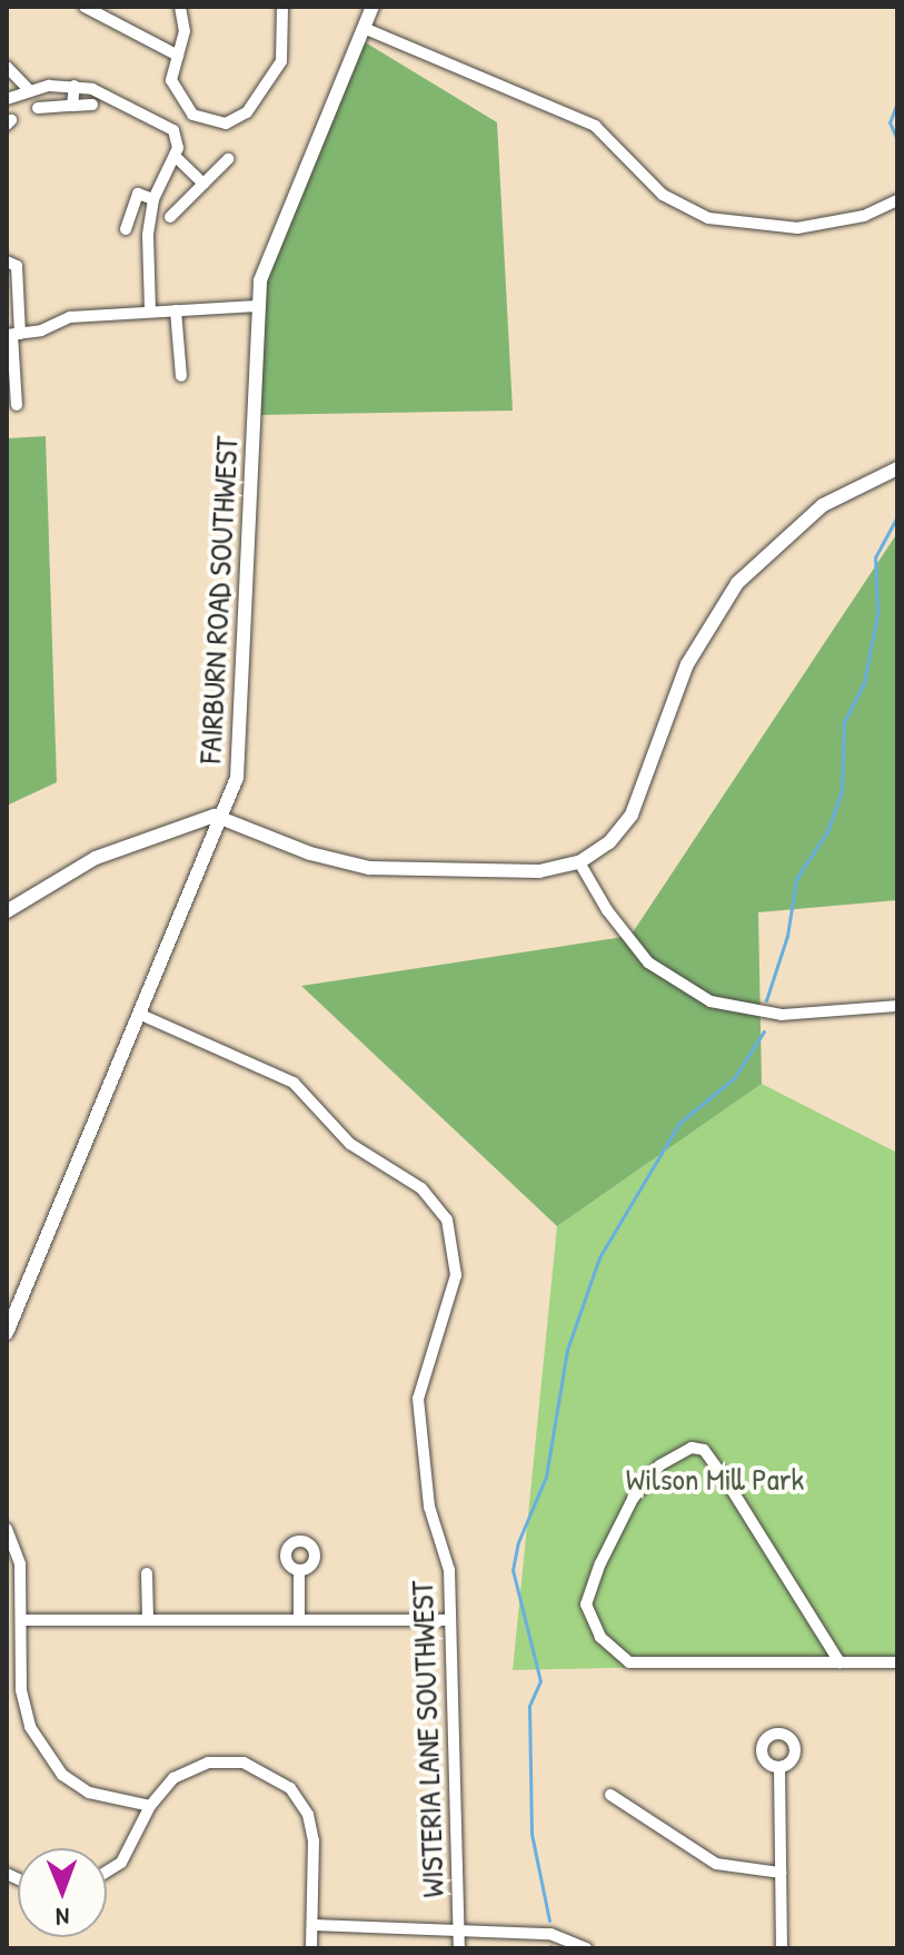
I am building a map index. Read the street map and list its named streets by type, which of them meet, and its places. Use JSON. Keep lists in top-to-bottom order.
{
  "streets": {
    "street": ["FAIRBURN ROAD SOUTHWEST", "WISTERIA LANE SOUTHWEST"]
  },
  "crossings": [
    ["FAIRBURN ROAD SOUTHWEST", "WISTERIA LANE SOUTHWEST"]
  ],
  "parks": ["Wilson Mill Park"],
  "north": "bottom"
}
